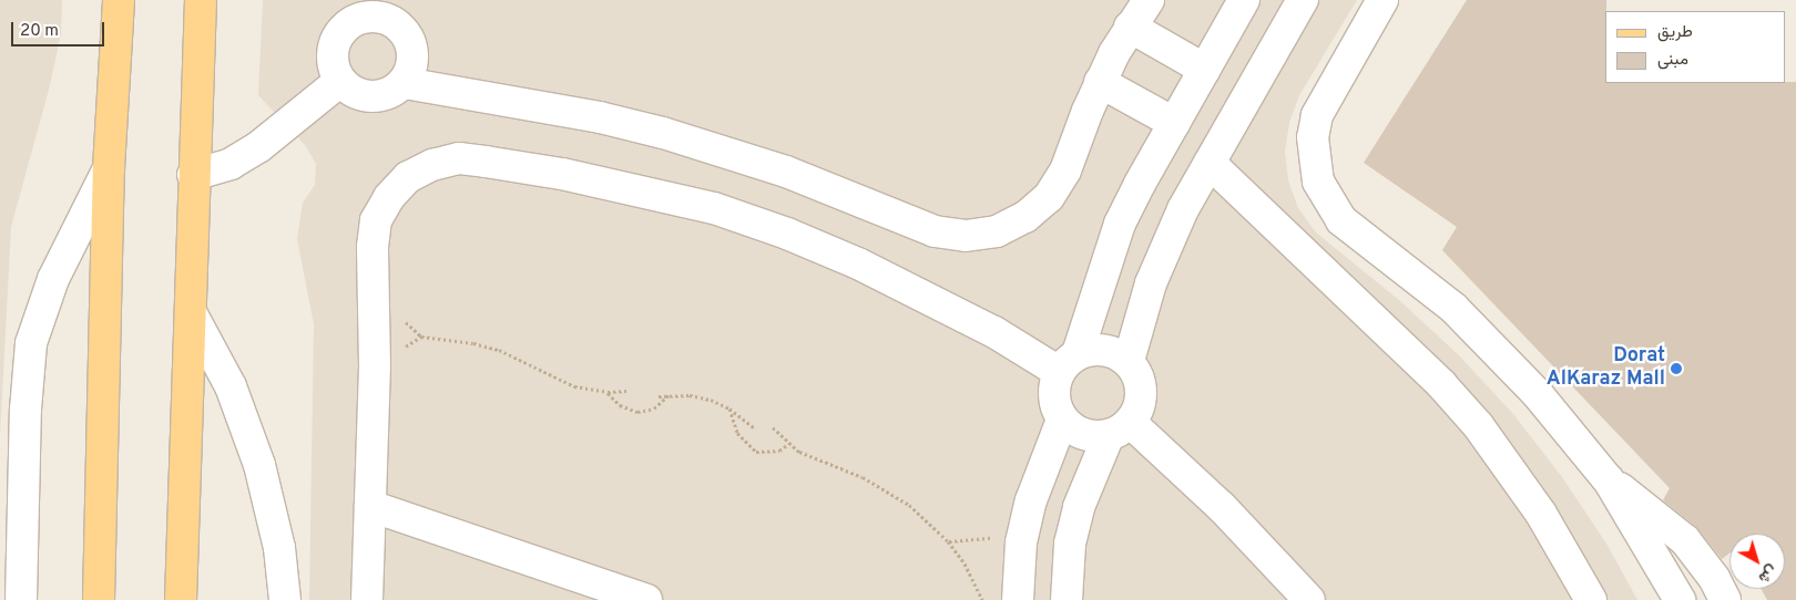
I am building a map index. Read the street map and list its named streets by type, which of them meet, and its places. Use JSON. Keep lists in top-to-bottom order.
{
  "places": ["Dorat AlKaraz Mall"],
  "legend": ["طريق", "مبنى"],
  "scale_bar": "20 m",
  "north": "bottom right"
}
